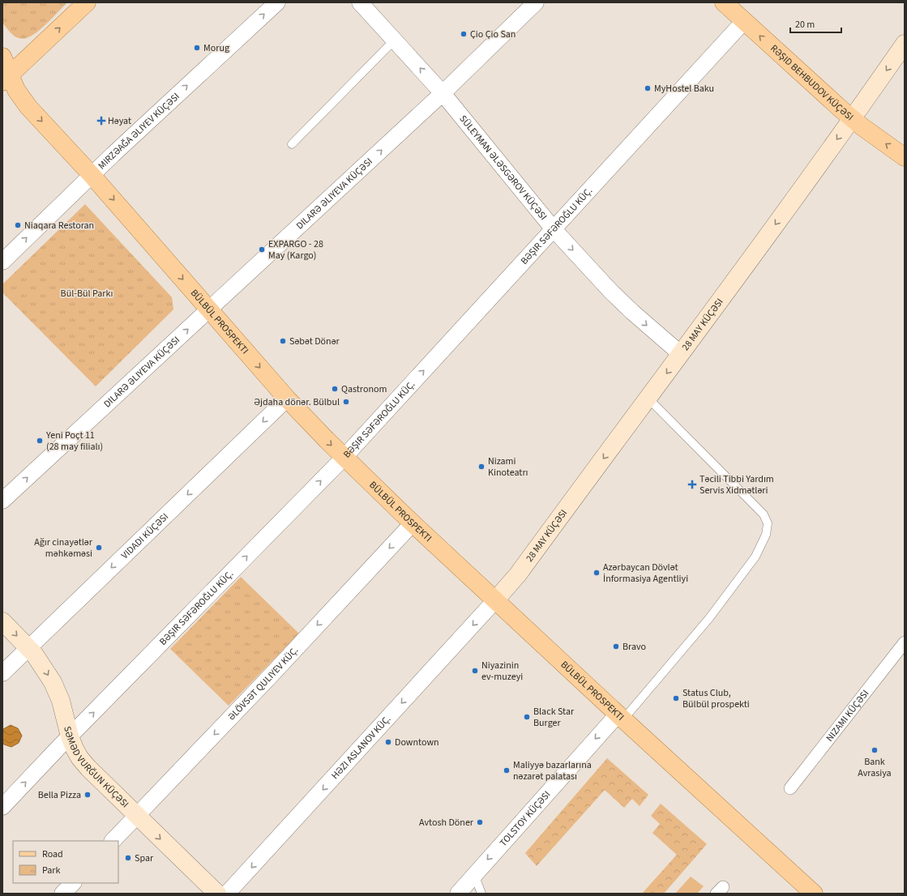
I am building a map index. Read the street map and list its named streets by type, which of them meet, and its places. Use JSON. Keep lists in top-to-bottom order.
{
  "streets": {
    "main road": [
      "RƏŞID BEHBUDOV KÜÇƏSI",
      "BÜLBÜL PROSPEKTI",
      "28 MAY KÜÇƏSI",
      "SƏMƏD VURĞUN KÜÇƏSI"
    ],
    "street": [
      "MIRZƏAĞA ƏLIYEV KÜÇƏSI",
      "SÜLEYMAN ƏLƏSGƏROV KÜÇƏSI",
      "DILARƏ ƏLIYEVA KÜÇƏSI",
      "BƏŞIR SƏFƏROĞLU KÜÇ.",
      "VIDADI KÜÇƏSI",
      "ƏLÖVSƏT QULIYEV KÜÇ.",
      "NIZAMI KÜÇƏSI",
      "HƏZI ASLANOV KÜÇ.",
      "TOLSTOY KÜÇƏSI"
    ]
  },
  "crossings": [
    ["RƏŞID BEHBUDOV KÜÇƏSI", "BƏŞIR SƏFƏROĞLU KÜÇ."],
    ["RƏŞID BEHBUDOV KÜÇƏSI", "28 MAY KÜÇƏSI"],
    ["MIRZƏAĞA ƏLIYEV KÜÇƏSI", "BÜLBÜL PROSPEKTI"],
    ["SÜLEYMAN ƏLƏSGƏROV KÜÇƏSI", "DILARƏ ƏLIYEVA KÜÇƏSI"],
    ["SÜLEYMAN ƏLƏSGƏROV KÜÇƏSI", "BƏŞIR SƏFƏROĞLU KÜÇ."],
    ["SÜLEYMAN ƏLƏSGƏROV KÜÇƏSI", "28 MAY KÜÇƏSI"],
    ["DILARƏ ƏLIYEVA KÜÇƏSI", "BÜLBÜL PROSPEKTI"],
    ["BƏŞIR SƏFƏROĞLU KÜÇ.", "BÜLBÜL PROSPEKTI"],
    ["BƏŞIR SƏFƏROĞLU KÜÇ.", "SƏMƏD VURĞUN KÜÇƏSI"],
    ["BÜLBÜL PROSPEKTI", "28 MAY KÜÇƏSI"],
    ["BÜLBÜL PROSPEKTI", "VIDADI KÜÇƏSI"],
    ["BÜLBÜL PROSPEKTI", "ƏLÖVSƏT QULIYEV KÜÇ."],
    ["BÜLBÜL PROSPEKTI", "HƏZI ASLANOV KÜÇ."],
    ["BÜLBÜL PROSPEKTI", "TOLSTOY KÜÇƏSI"],
    ["28 MAY KÜÇƏSI", "HƏZI ASLANOV KÜÇ."],
    ["VIDADI KÜÇƏSI", "SƏMƏD VURĞUN KÜÇƏSI"],
    ["ƏLÖVSƏT QULIYEV KÜÇ.", "SƏMƏD VURĞUN KÜÇƏSI"]
  ],
  "one_way": [
    "RƏŞID BEHBUDOV KÜÇƏSI",
    "MIRZƏAĞA ƏLIYEV KÜÇƏSI",
    "DILARƏ ƏLIYEVA KÜÇƏSI",
    "BƏŞIR SƏFƏROĞLU KÜÇ.",
    "BÜLBÜL PROSPEKTI",
    "28 MAY KÜÇƏSI",
    "VIDADI KÜÇƏSI",
    "ƏLÖVSƏT QULIYEV KÜÇ.",
    "HƏZI ASLANOV KÜÇ.",
    "SƏMƏD VURĞUN KÜÇƏSI",
    "TOLSTOY KÜÇƏSI"
  ],
  "parks": ["Bül-Bül Parkı"],
  "places": {
    "other": [
      "Çio Çio San",
      "Morug",
      "MyHostel Baku",
      "Niaqara Restoran",
      "EXPARGO - 28 May (Kargo)",
      "Səbət Dönər",
      "Qastronom",
      "Əjdaha dönər. Bülbul",
      "Yeni Poçt 11 (28 may filialı)",
      "Nizami Kinoteatrı",
      "Ağır cinayətlər məhkəməsi",
      "Azərbaycan Dövlət İnformasiya Agentliyi",
      "Bravo",
      "Niyazinin ev-muzeyi",
      "Status Club, Bülbül prospekti",
      "Black Star Burger",
      "Downtown",
      "Bank Avrasiya",
      "Maliyyə bazarlarına nəzarət palatası",
      "Bella Pizza",
      "Avtosh Döner",
      "Spar"
    ],
    "health": ["Həyat", "Təcili Tibbi Yardım Servis Xidmətləri"]
  },
  "legend": ["Road", "Park"],
  "scale_bar": "20 m"
}
